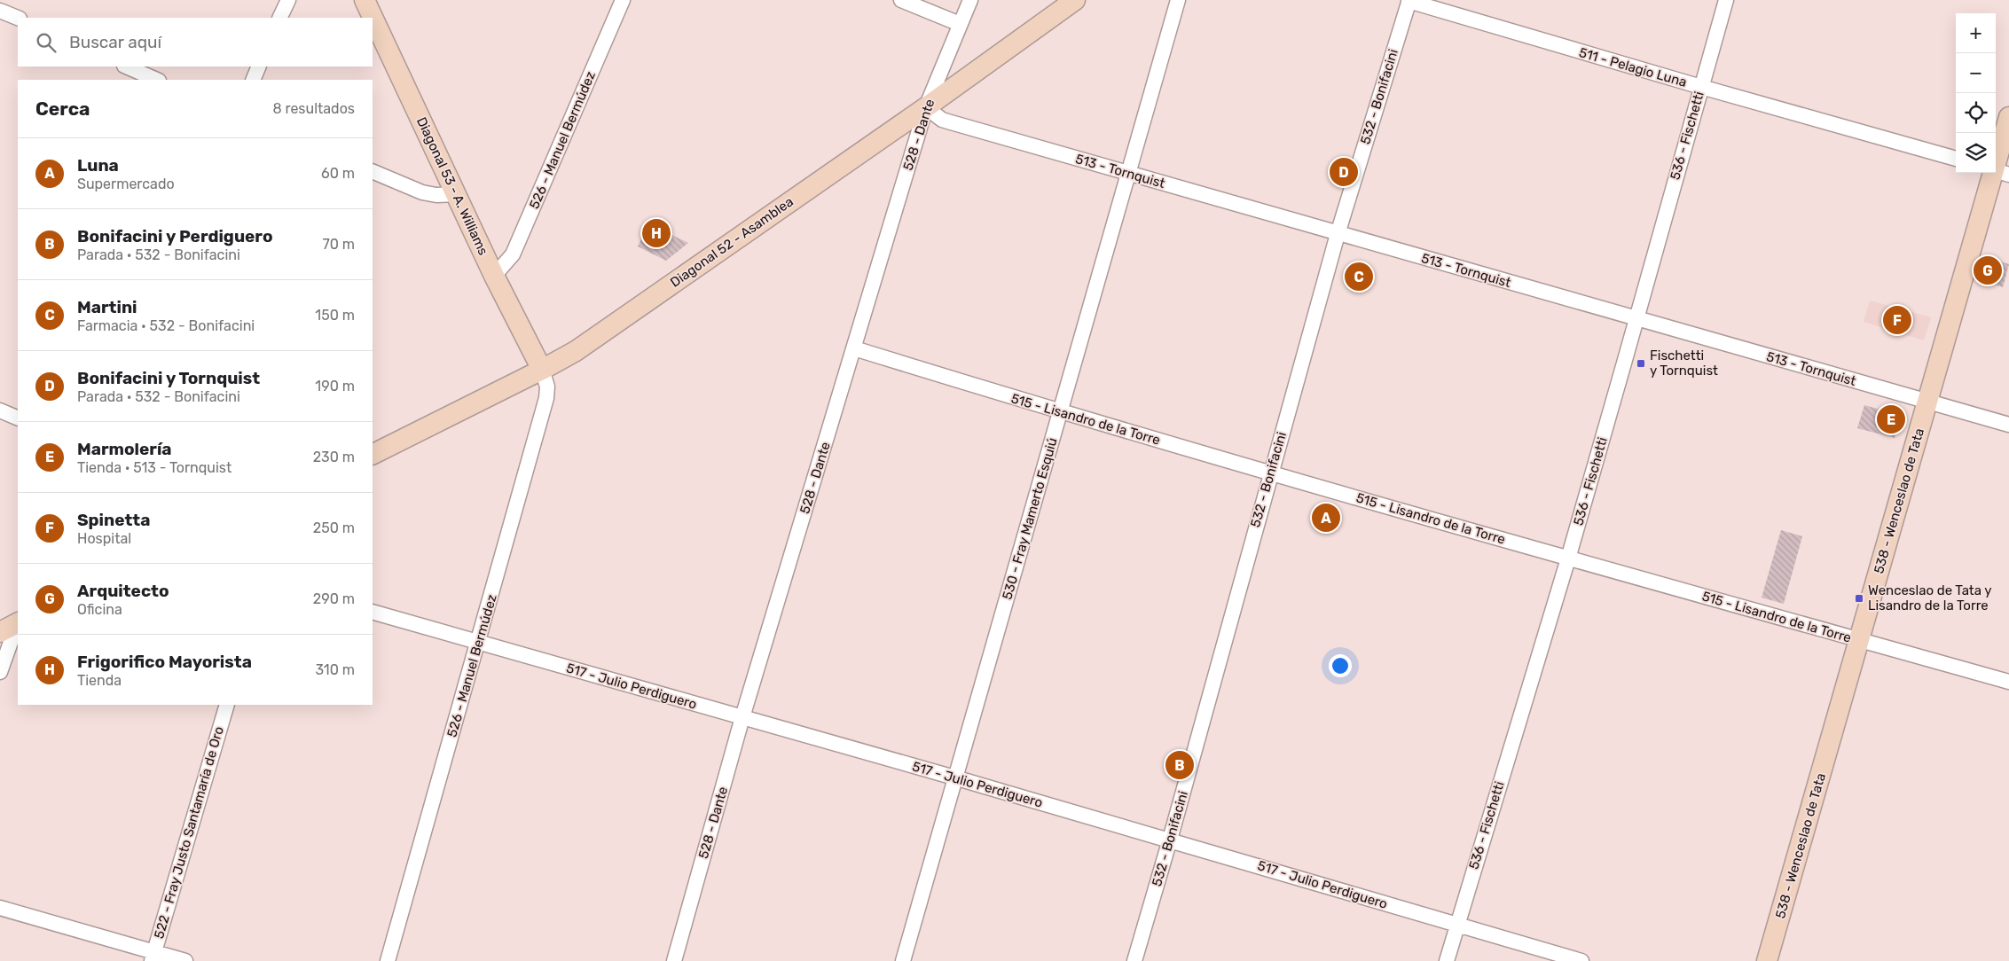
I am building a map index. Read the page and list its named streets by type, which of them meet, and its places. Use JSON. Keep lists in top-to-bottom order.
{
  "streets": {
    "street": [
      "511 - Pelagio Luna",
      "532 - Bonifacini",
      "528 - Dante",
      "536 - Fischetti",
      "526 - Manuel Bermúdez",
      "513 - Tornquist",
      "Diagonal 53 - A. Williams",
      "Diagonal 52 - Asamblea",
      "515 - Lisandro de la Torre",
      "538 - Wenceslao de Tata",
      "530 - Fray Mamerto Esquiú",
      "517 - Julio Perdiguero",
      "522 - Fray Justo Santamaría de Oro"
    ]
  },
  "crossings": [
    ["511 - Pelagio Luna", "532 - Bonifacini"],
    ["511 - Pelagio Luna", "536 - Fischetti"],
    ["532 - Bonifacini", "513 - Tornquist"],
    ["532 - Bonifacini", "515 - Lisandro de la Torre"],
    ["532 - Bonifacini", "517 - Julio Perdiguero"],
    ["528 - Dante", "513 - Tornquist"],
    ["528 - Dante", "Diagonal 52 - Asamblea"],
    ["528 - Dante", "515 - Lisandro de la Torre"],
    ["528 - Dante", "517 - Julio Perdiguero"],
    ["536 - Fischetti", "513 - Tornquist"],
    ["536 - Fischetti", "515 - Lisandro de la Torre"],
    ["536 - Fischetti", "517 - Julio Perdiguero"],
    ["526 - Manuel Bermúdez", "Diagonal 53 - A. Williams"],
    ["526 - Manuel Bermúdez", "Diagonal 52 - Asamblea"],
    ["526 - Manuel Bermúdez", "517 - Julio Perdiguero"],
    ["513 - Tornquist", "Diagonal 52 - Asamblea"],
    ["513 - Tornquist", "538 - Wenceslao de Tata"],
    ["513 - Tornquist", "530 - Fray Mamerto Esquiú"],
    ["Diagonal 53 - A. Williams", "Diagonal 52 - Asamblea"],
    ["515 - Lisandro de la Torre", "538 - Wenceslao de Tata"],
    ["515 - Lisandro de la Torre", "530 - Fray Mamerto Esquiú"],
    ["530 - Fray Mamerto Esquiú", "517 - Julio Perdiguero"]
  ],
  "places": {
    "transit": ["Fischetti y Tornquist", "Wenceslao de Tata y Lisandro de la Torre"]
  },
  "page": {
    "map_buttons": ["+", "−"],
    "search": "Buscar aquí",
    "heading": ["Cerca", "8 resultados"],
    "list": [
      {
        "mark": "A",
        "name": "Luna",
        "note": "Supermercado",
        "value": "60 m"
      },
      {
        "mark": "B",
        "name": "Bonifacini y Perdiguero",
        "note": "Parada · 532 - Bonifacini",
        "value": "70 m"
      },
      {
        "mark": "C",
        "name": "Martini",
        "note": "Farmacia · 532 - Bonifacini",
        "value": "150 m"
      },
      {
        "mark": "D",
        "name": "Bonifacini y Tornquist",
        "note": "Parada · 532 - Bonifacini",
        "value": "190 m"
      },
      {
        "mark": "E",
        "name": "Marmolería",
        "note": "Tienda · 513 - Tornquist",
        "value": "230 m"
      },
      {
        "mark": "F",
        "name": "Spinetta",
        "note": "Hospital",
        "value": "250 m"
      },
      {
        "mark": "G",
        "name": "Arquitecto",
        "note": "Oficina",
        "value": "290 m"
      },
      {
        "mark": "H",
        "name": "Frigorifico Mayorista",
        "note": "Tienda",
        "value": "310 m"
      }
    ],
    "pins": [
      "D",
      "H",
      "G",
      "C",
      "F",
      "E",
      "A",
      "B"
    ]
  }
}
